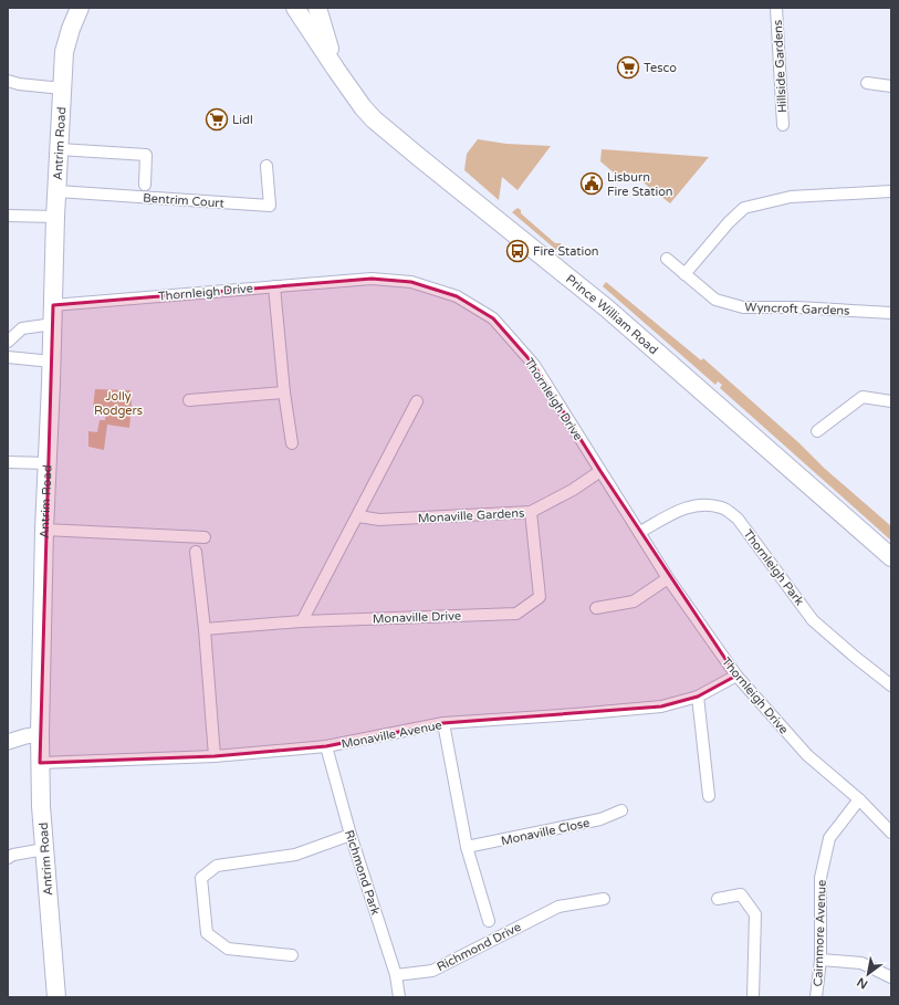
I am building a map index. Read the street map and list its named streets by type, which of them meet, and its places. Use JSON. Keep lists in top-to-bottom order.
{
  "streets": {
    "main road": ["Antrim Road", "Prince William Road"],
    "street": [
      "Hillside Gardens",
      "Bentrim Court",
      "Thornleigh Drive",
      "Wyncroft Gardens",
      "Monaville Gardens",
      "Thornleigh Park",
      "Monaville Drive",
      "Monaville Avenue",
      "Monaville Close",
      "Richmond Park",
      "Cairnmore Avenue",
      "Richmond Drive"
    ]
  },
  "crossings": [
    ["Antrim Road", "Bentrim Court"],
    ["Antrim Road", "Thornleigh Drive"],
    ["Antrim Road", "Monaville Avenue"],
    ["Thornleigh Drive", "Monaville Gardens"],
    ["Thornleigh Drive", "Thornleigh Park"],
    ["Thornleigh Drive", "Monaville Avenue"],
    ["Thornleigh Drive", "Cairnmore Avenue"],
    ["Monaville Gardens", "Monaville Drive"],
    ["Monaville Avenue", "Richmond Park"],
    ["Richmond Park", "Richmond Drive"]
  ],
  "parks": ["Jolly Rodgers"],
  "places": {
    "supermarket": ["Tesco", "Lidl"],
    "public building": ["Lisburn Fire Station"],
    "bus stop": ["Fire Station"]
  },
  "north": "bottom left"
}
